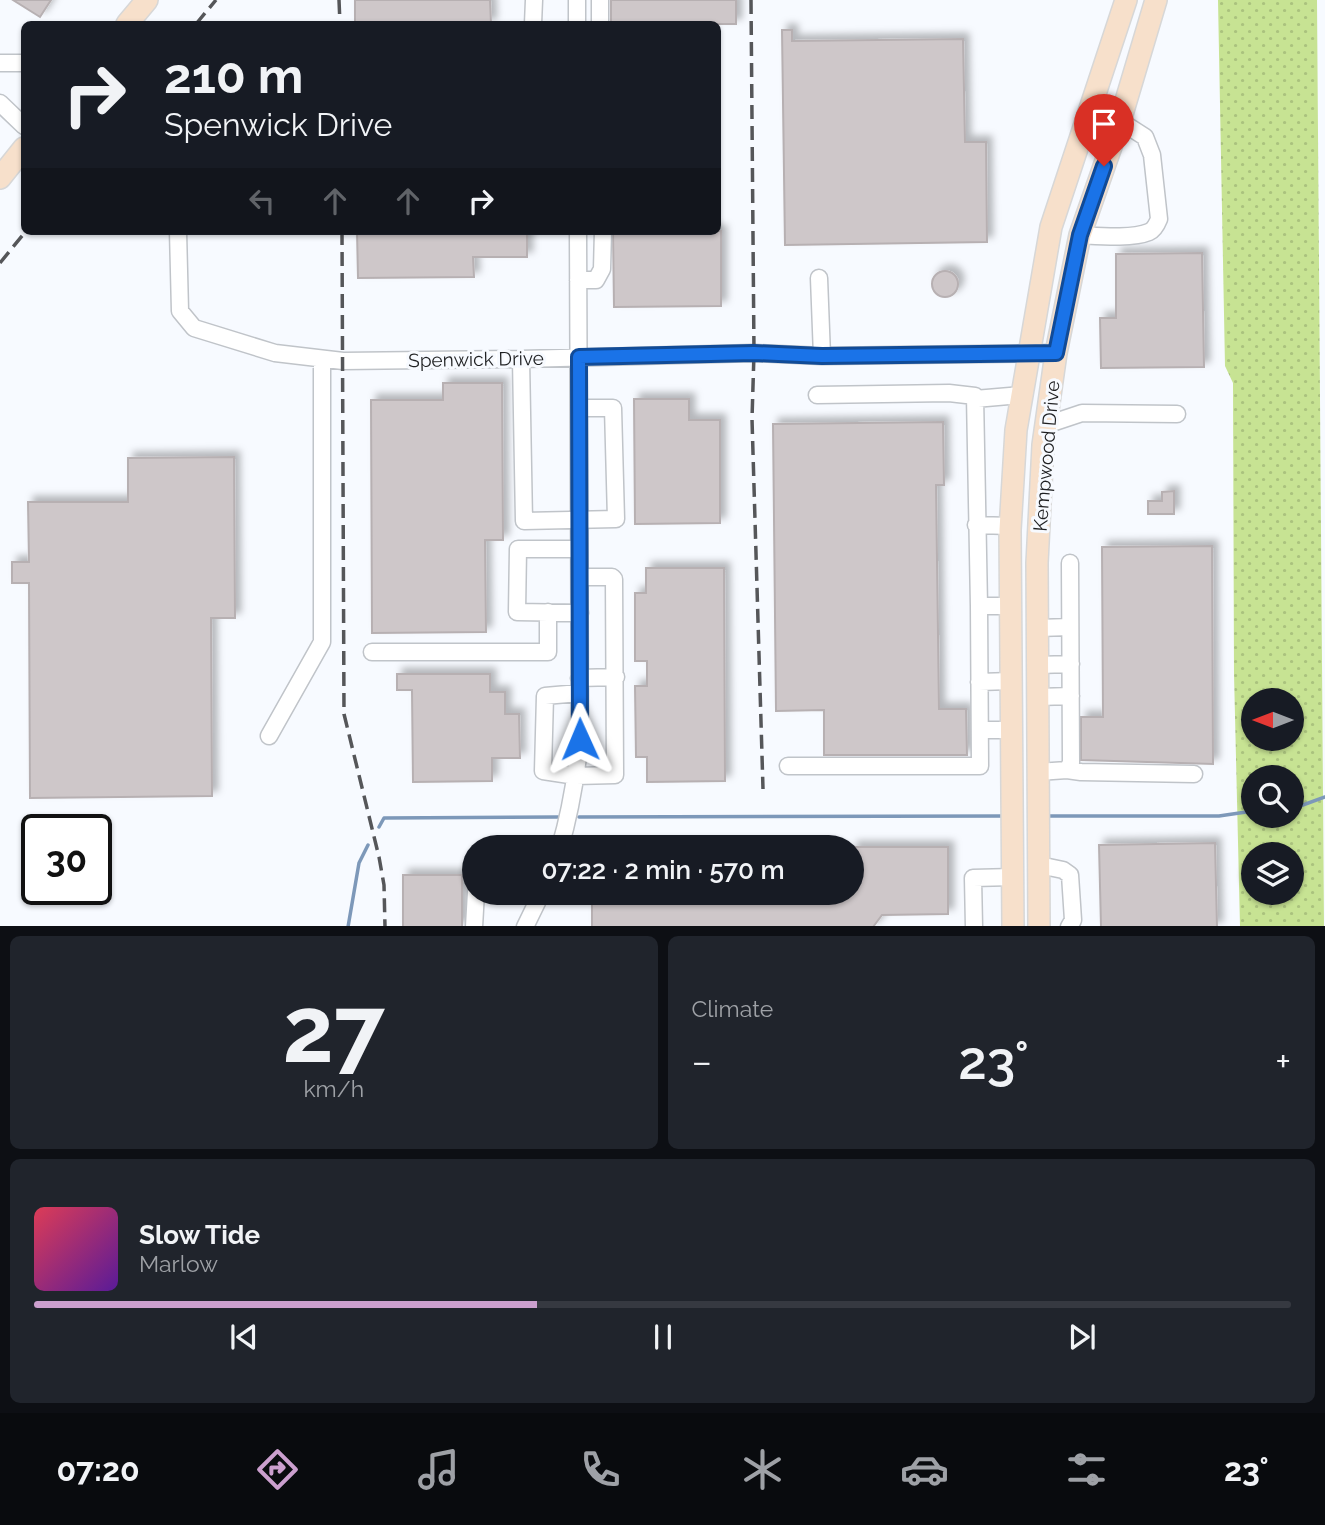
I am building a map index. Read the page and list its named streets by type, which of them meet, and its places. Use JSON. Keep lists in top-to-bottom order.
{
  "streets": {
    "main road": ["Kempwood Drive"],
    "street": ["Spenwick Drive"]
  },
  "crossings": [
    ["Spenwick Drive", "Kempwood Drive"]
  ],
  "north": "left",
  "page": {
    "turn": ["210 m", "Spenwick Drive"],
    "limit": "30",
    "trip": "07:22 · 2 min · 570 m",
    "tile": [
      ["27", "km/h"],
      "Climate"
    ],
    "heat": ["−", "23°", "+"],
    "song": ["Slow Tide", "Marlow"],
    "tabs": ["07:20", "23°"]
  }
}
